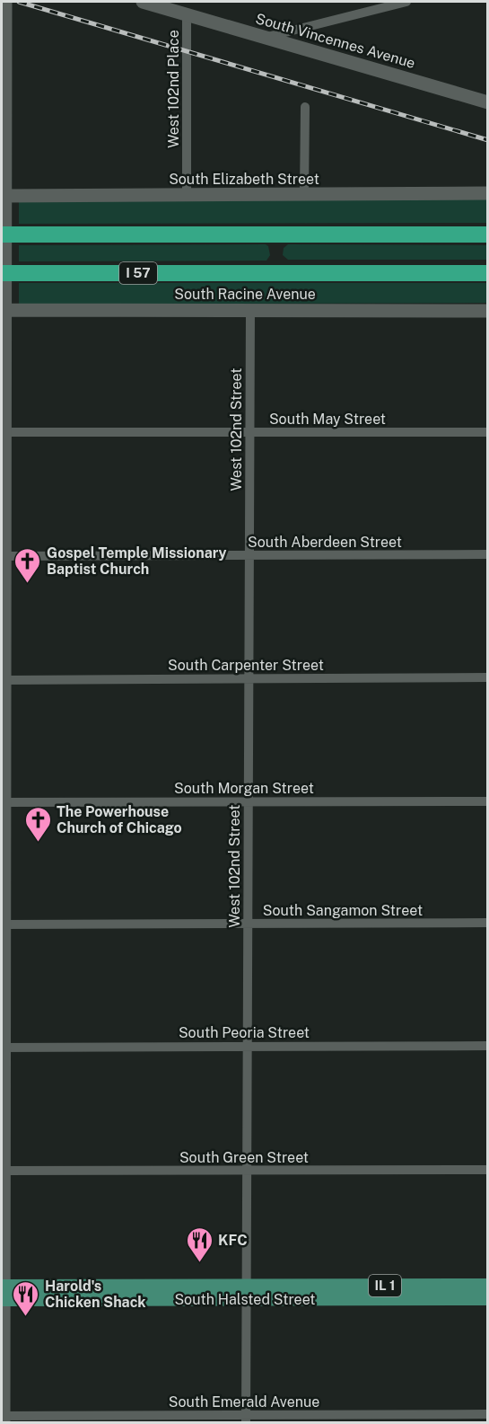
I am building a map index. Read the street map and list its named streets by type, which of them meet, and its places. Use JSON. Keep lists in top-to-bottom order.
{
  "streets": {
    "highway": ["I 57"],
    "main road": [
      "South Vincennes Avenue",
      "South Elizabeth Street",
      "South Racine Avenue",
      "IL 1",
      "South Halsted Street"
    ],
    "street": [
      "West 102nd Place",
      "South May Street",
      "West 102nd Street",
      "South Aberdeen Street",
      "South Carpenter Street",
      "South Morgan Street",
      "South Sangamon Street",
      "South Peoria Street",
      "South Green Street",
      "South Emerald Avenue"
    ]
  },
  "crossings": [
    ["South Vincennes Avenue", "West 102nd Place"],
    ["West 102nd Place", "South Elizabeth Street"],
    ["South Racine Avenue", "West 102nd Street"],
    ["South May Street", "West 102nd Street"],
    ["West 102nd Street", "South Aberdeen Street"],
    ["West 102nd Street", "South Carpenter Street"],
    ["West 102nd Street", "South Morgan Street"],
    ["West 102nd Street", "South Sangamon Street"],
    ["West 102nd Street", "South Peoria Street"],
    ["West 102nd Street", "South Green Street"],
    ["West 102nd Street", "South Halsted Street"],
    ["West 102nd Street", "South Emerald Avenue"]
  ],
  "places": {
    "church": ["Gospel Temple Missionary Baptist Church", "The Powerhouse Church of Chicago"],
    "restaurant": ["KFC", "Harold's Chicken Shack"]
  }
}
